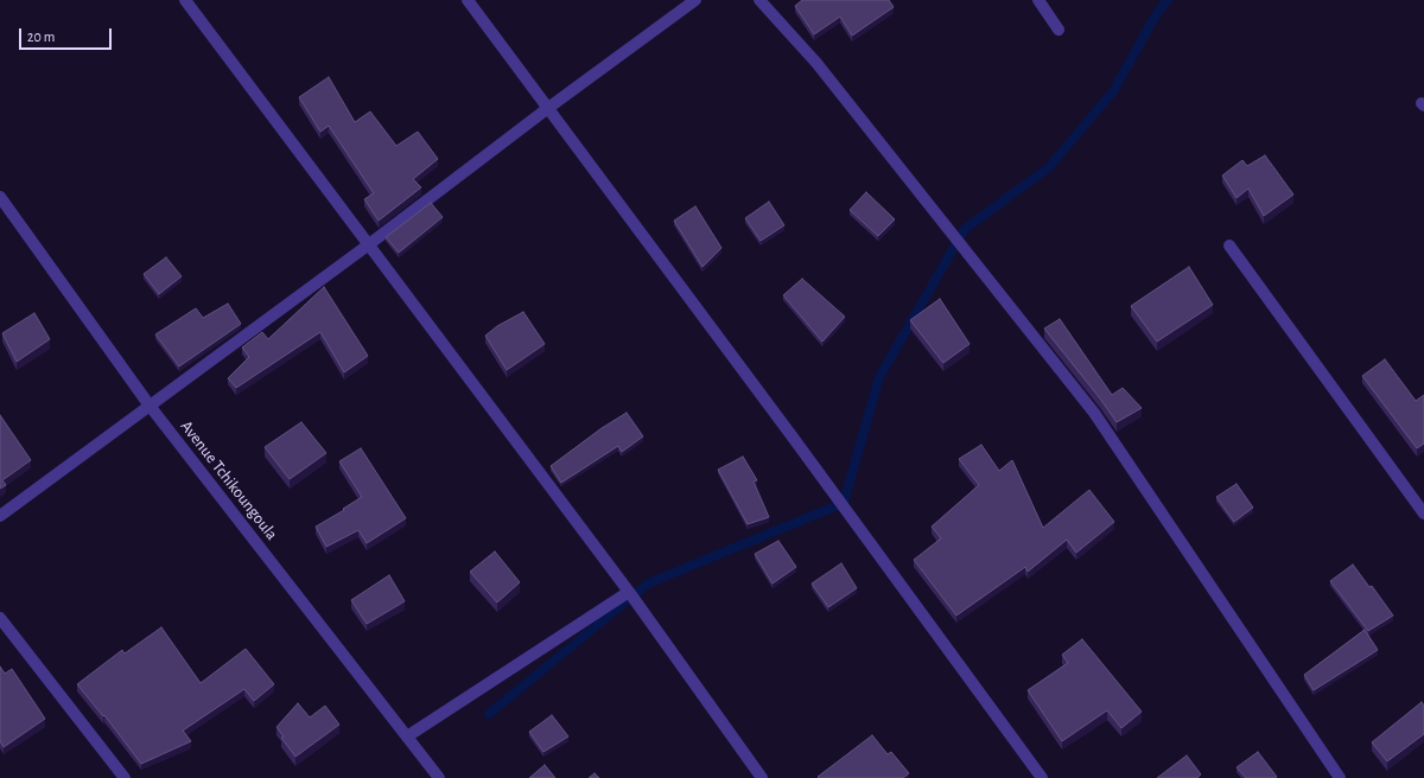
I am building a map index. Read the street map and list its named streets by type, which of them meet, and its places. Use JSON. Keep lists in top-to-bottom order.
{
  "streets": {
    "street": ["Avenue Tchikoungoula"]
  },
  "scale_bar": "20 m"
}
